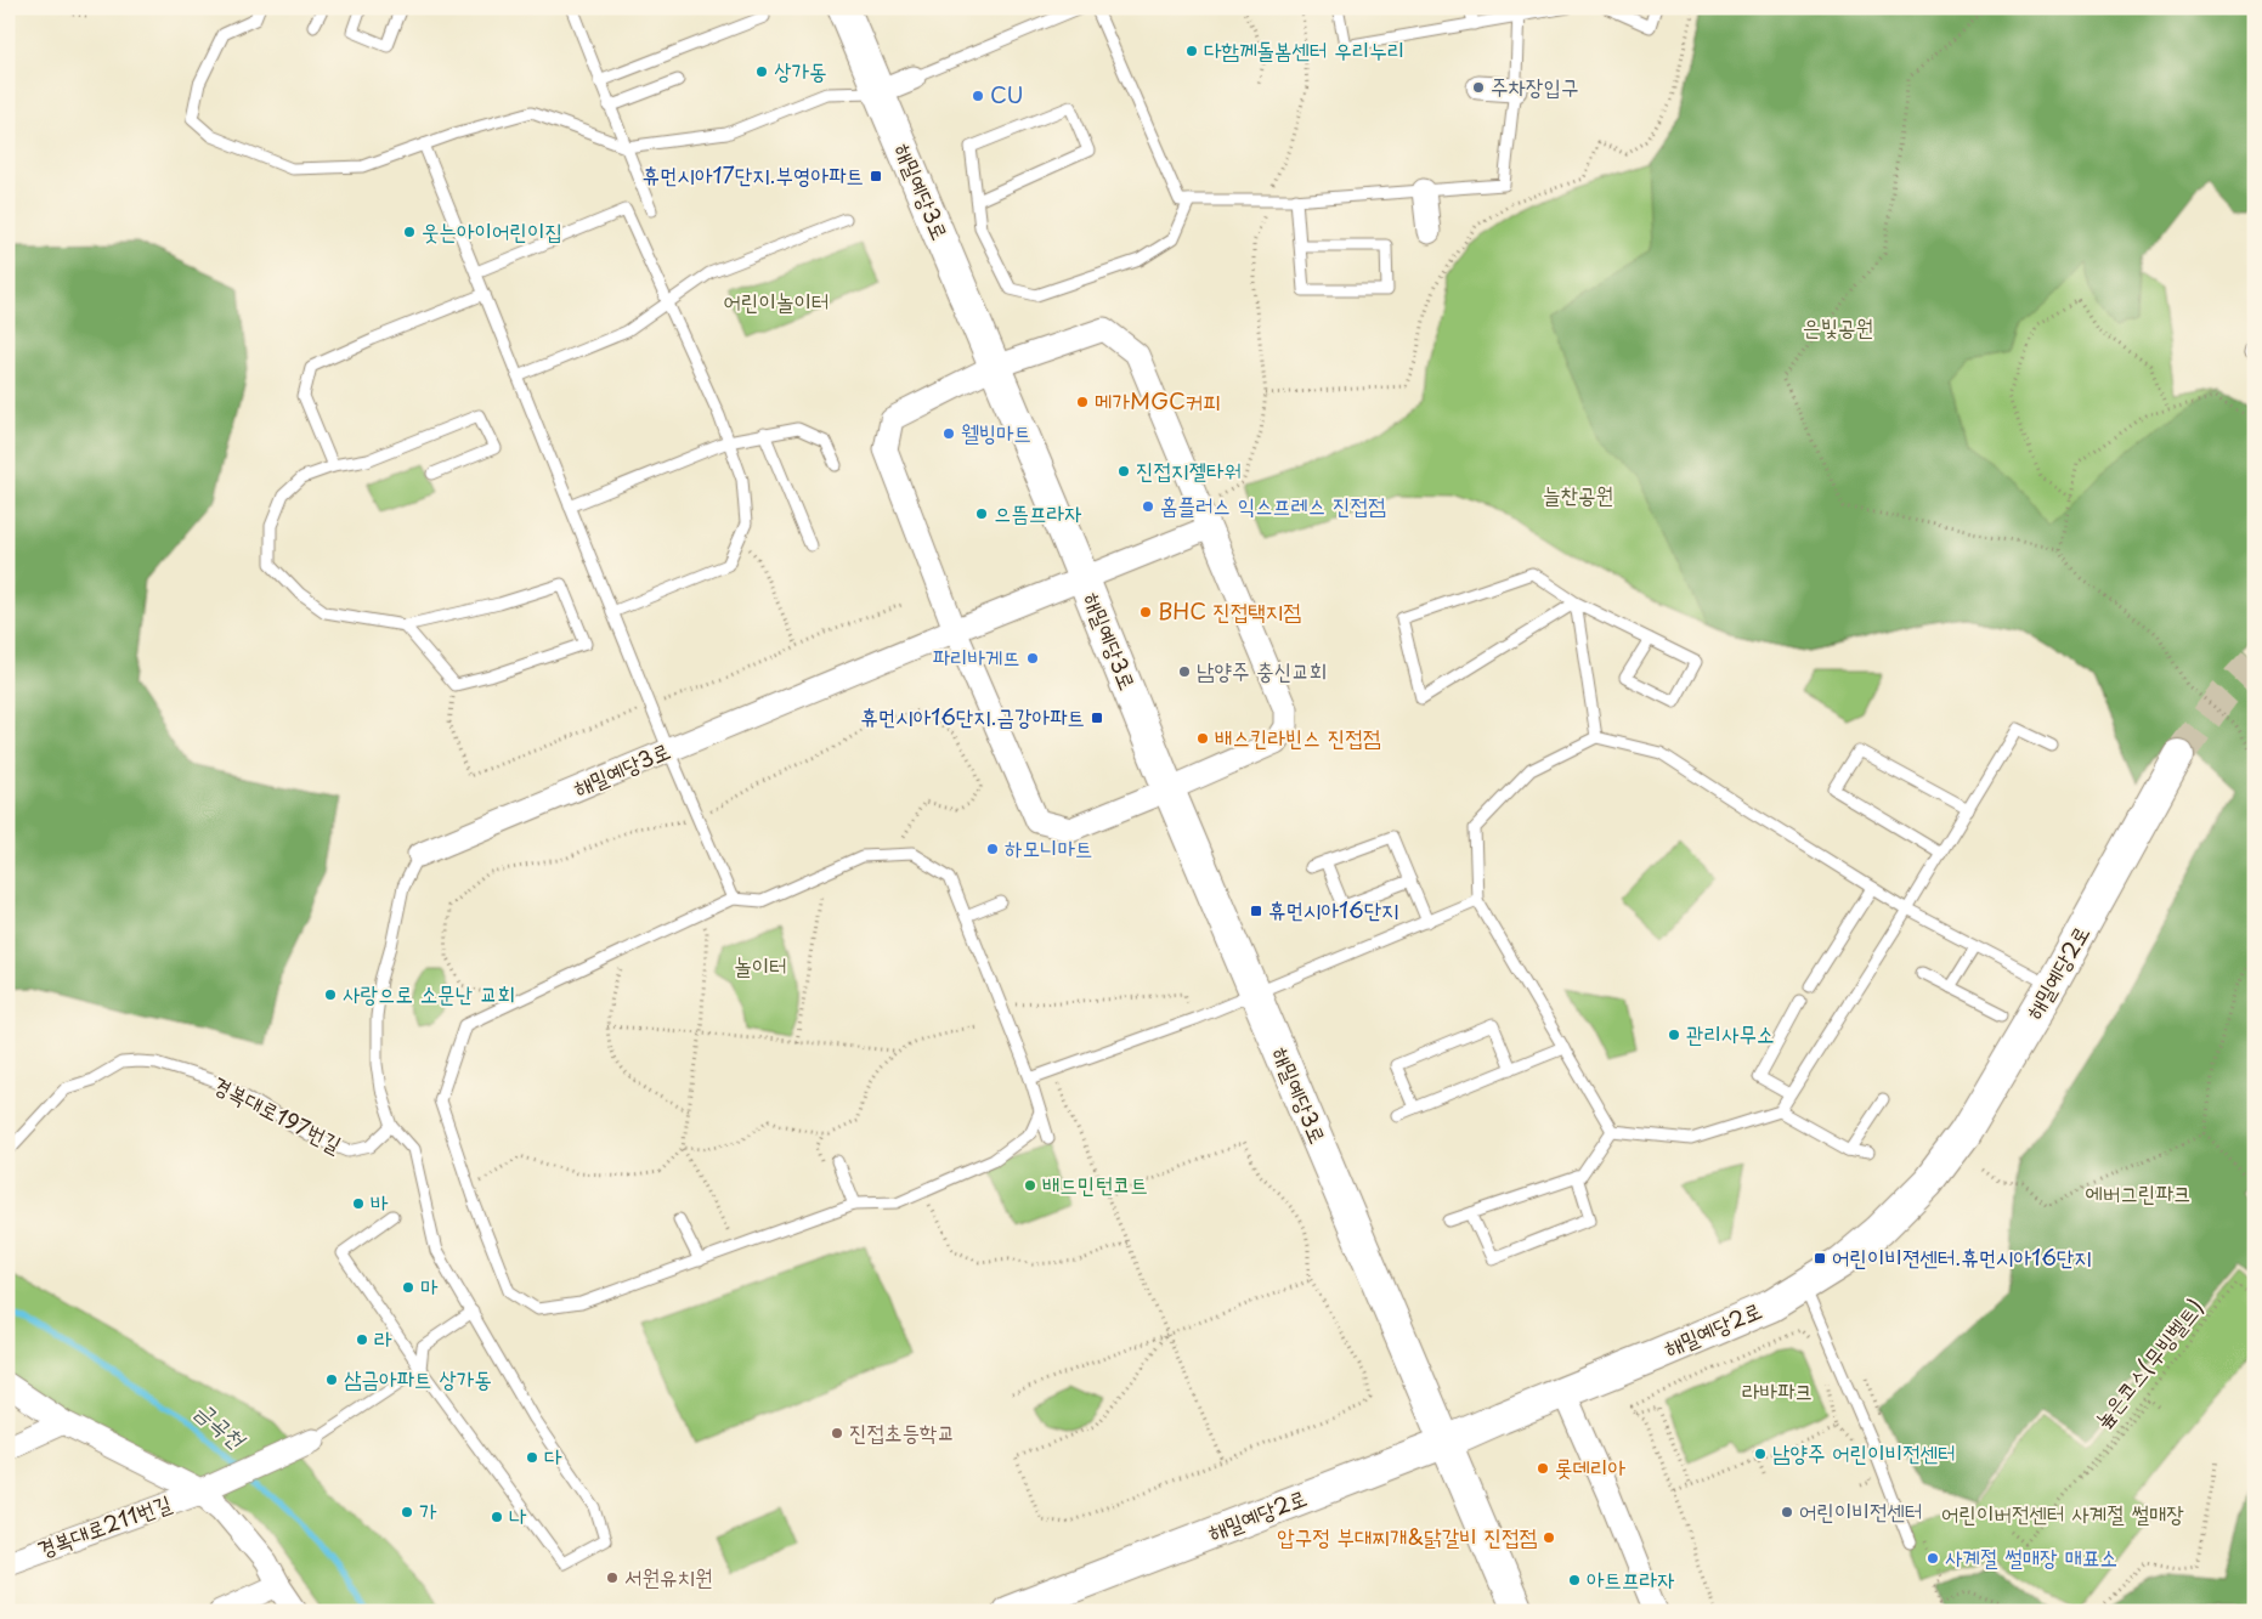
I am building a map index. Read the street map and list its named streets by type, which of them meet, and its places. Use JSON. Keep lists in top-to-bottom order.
{
  "streets": {
    "street": ["해밀예당3로", "해밀예당2로", "경복대로211번길"],
    "lane": ["경복대로197번길"],
    "path": ["높은코스(무빙벨트)"]
  },
  "crossings": [
    ["해밀예당3로", "해밀예당2로"],
    ["해밀예당3로", "경복대로197번길"]
  ],
  "water": ["금곡천"],
  "parks": [
    "어린이놀이터",
    "은빛공원",
    "늘찬공원",
    "놀이터",
    "에버그린파크",
    "라바파크",
    "어린이버전센터 사계절 썰매장"
  ],
  "places": {
    "other": [
      "다함께돌봄센터 우리누리",
      "상가동",
      "주차장입구",
      "CU",
      "웃는아이어린이집",
      "메가MGC커피",
      "웰빙마트",
      "진접지젤타워",
      "홈플러스 익스프레스 진접점",
      "으뜸프라자",
      "BHC 진접택지점",
      "파리바게뜨",
      "남양주 충신교회",
      "배스킨라빈스 진접점",
      "하모니마트",
      "사랑으로 소문난 교회",
      "관리사무소",
      "배드민턴코트",
      "바",
      "마",
      "라",
      "삼금아파트 상가동",
      "진접초등학교",
      "남양주 어린이비전센터",
      "다",
      "롯데리아",
      "가",
      "어린이비전센터",
      "나",
      "압구정 부대찌개&닭갈비 진접점",
      "사계절 썰매장 매표소",
      "서원유치원",
      "아트프라자"
    ],
    "transit": [
      "휴먼시아17단지.부영아파트",
      "휴먼시아16단지.금강아파트",
      "휴먼시아16단지",
      "어린이비젼센터.휴먼시아16단지"
    ]
  }
}
